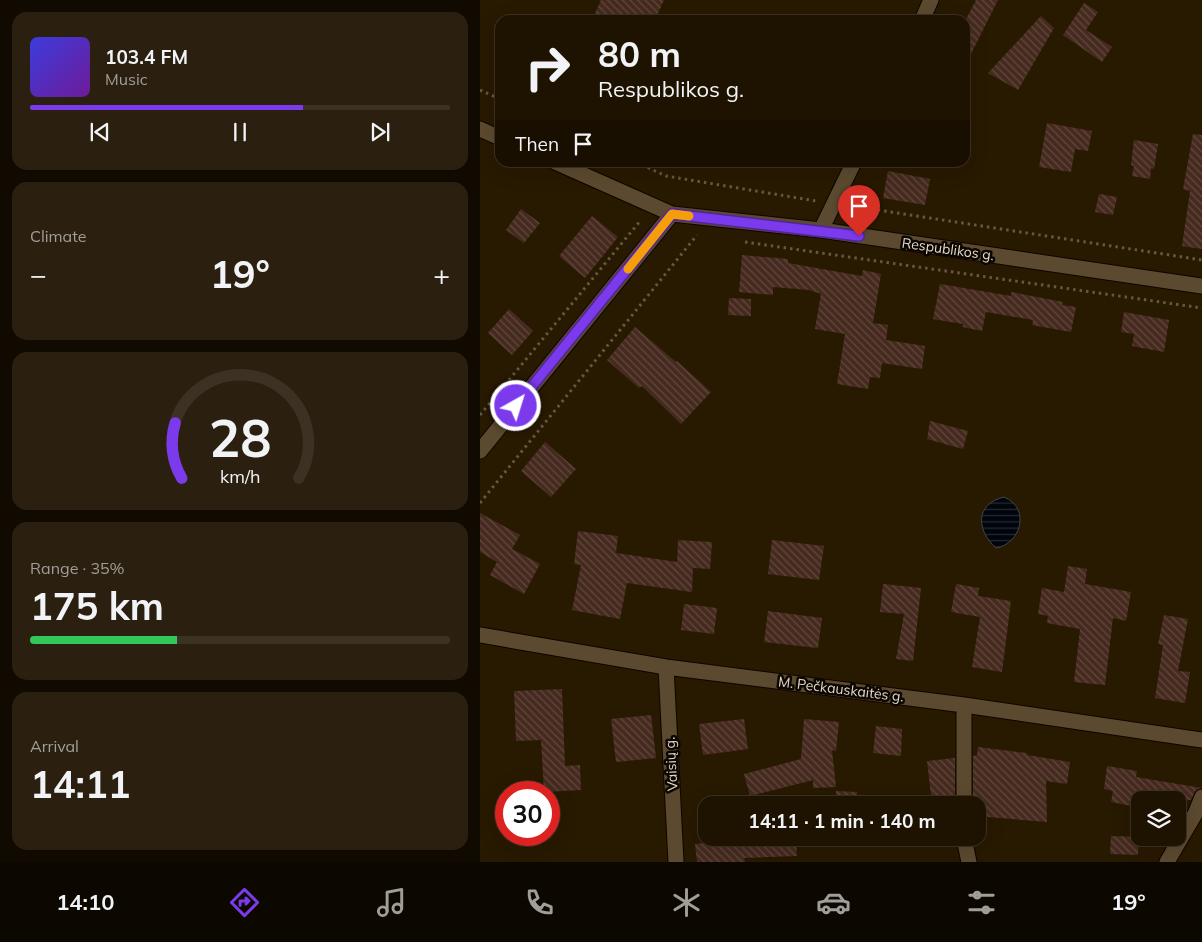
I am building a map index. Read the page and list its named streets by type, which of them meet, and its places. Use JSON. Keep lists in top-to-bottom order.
{
  "streets": {
    "street": ["Respublikos g.", "M. Pečkauskaitės g.", "Vaisių g."]
  },
  "crossings": [
    ["M. Pečkauskaitės g.", "Vaisių g."]
  ],
  "page": {
    "turn": ["80 m", "Respublikos g."],
    "song": ["103.4 FM", "Music"],
    "then": "Then",
    "tile": [
      "Climate",
      ["Range · 35%", "175 km"],
      ["Arrival", "14:11"]
    ],
    "heat": ["−", "19°", "+"],
    "limit": "30",
    "trip": "14:11 · 1 min · 140 m",
    "tabs": ["14:10", "19°"],
    "gauge": ["28", "km/h"]
  }
}
